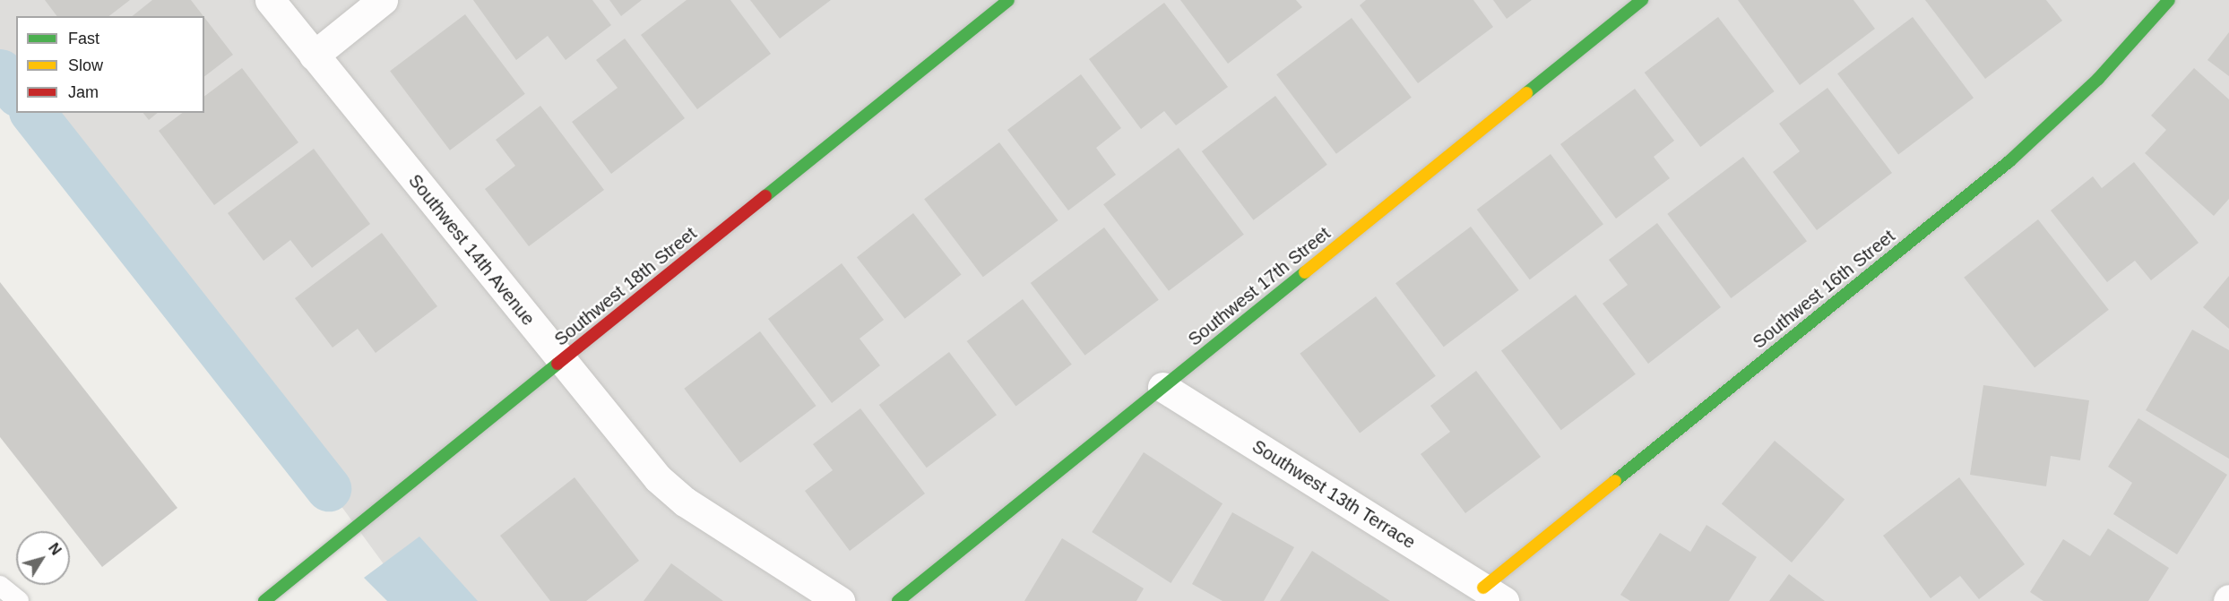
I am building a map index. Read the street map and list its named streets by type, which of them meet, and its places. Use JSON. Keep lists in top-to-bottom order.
{
  "streets": {
    "street": [
      "Southwest 14th Avenue",
      "Southwest 18th Street",
      "Southwest 17th Street",
      "Southwest 16th Street",
      "Southwest 13th Terrace"
    ]
  },
  "crossings": [
    ["Southwest 14th Avenue", "Southwest 18th Street"],
    ["Southwest 17th Street", "Southwest 13th Terrace"],
    ["Southwest 16th Street", "Southwest 13th Terrace"]
  ],
  "legend": ["Fast", "Slow", "Jam"],
  "north": "top right"
}
